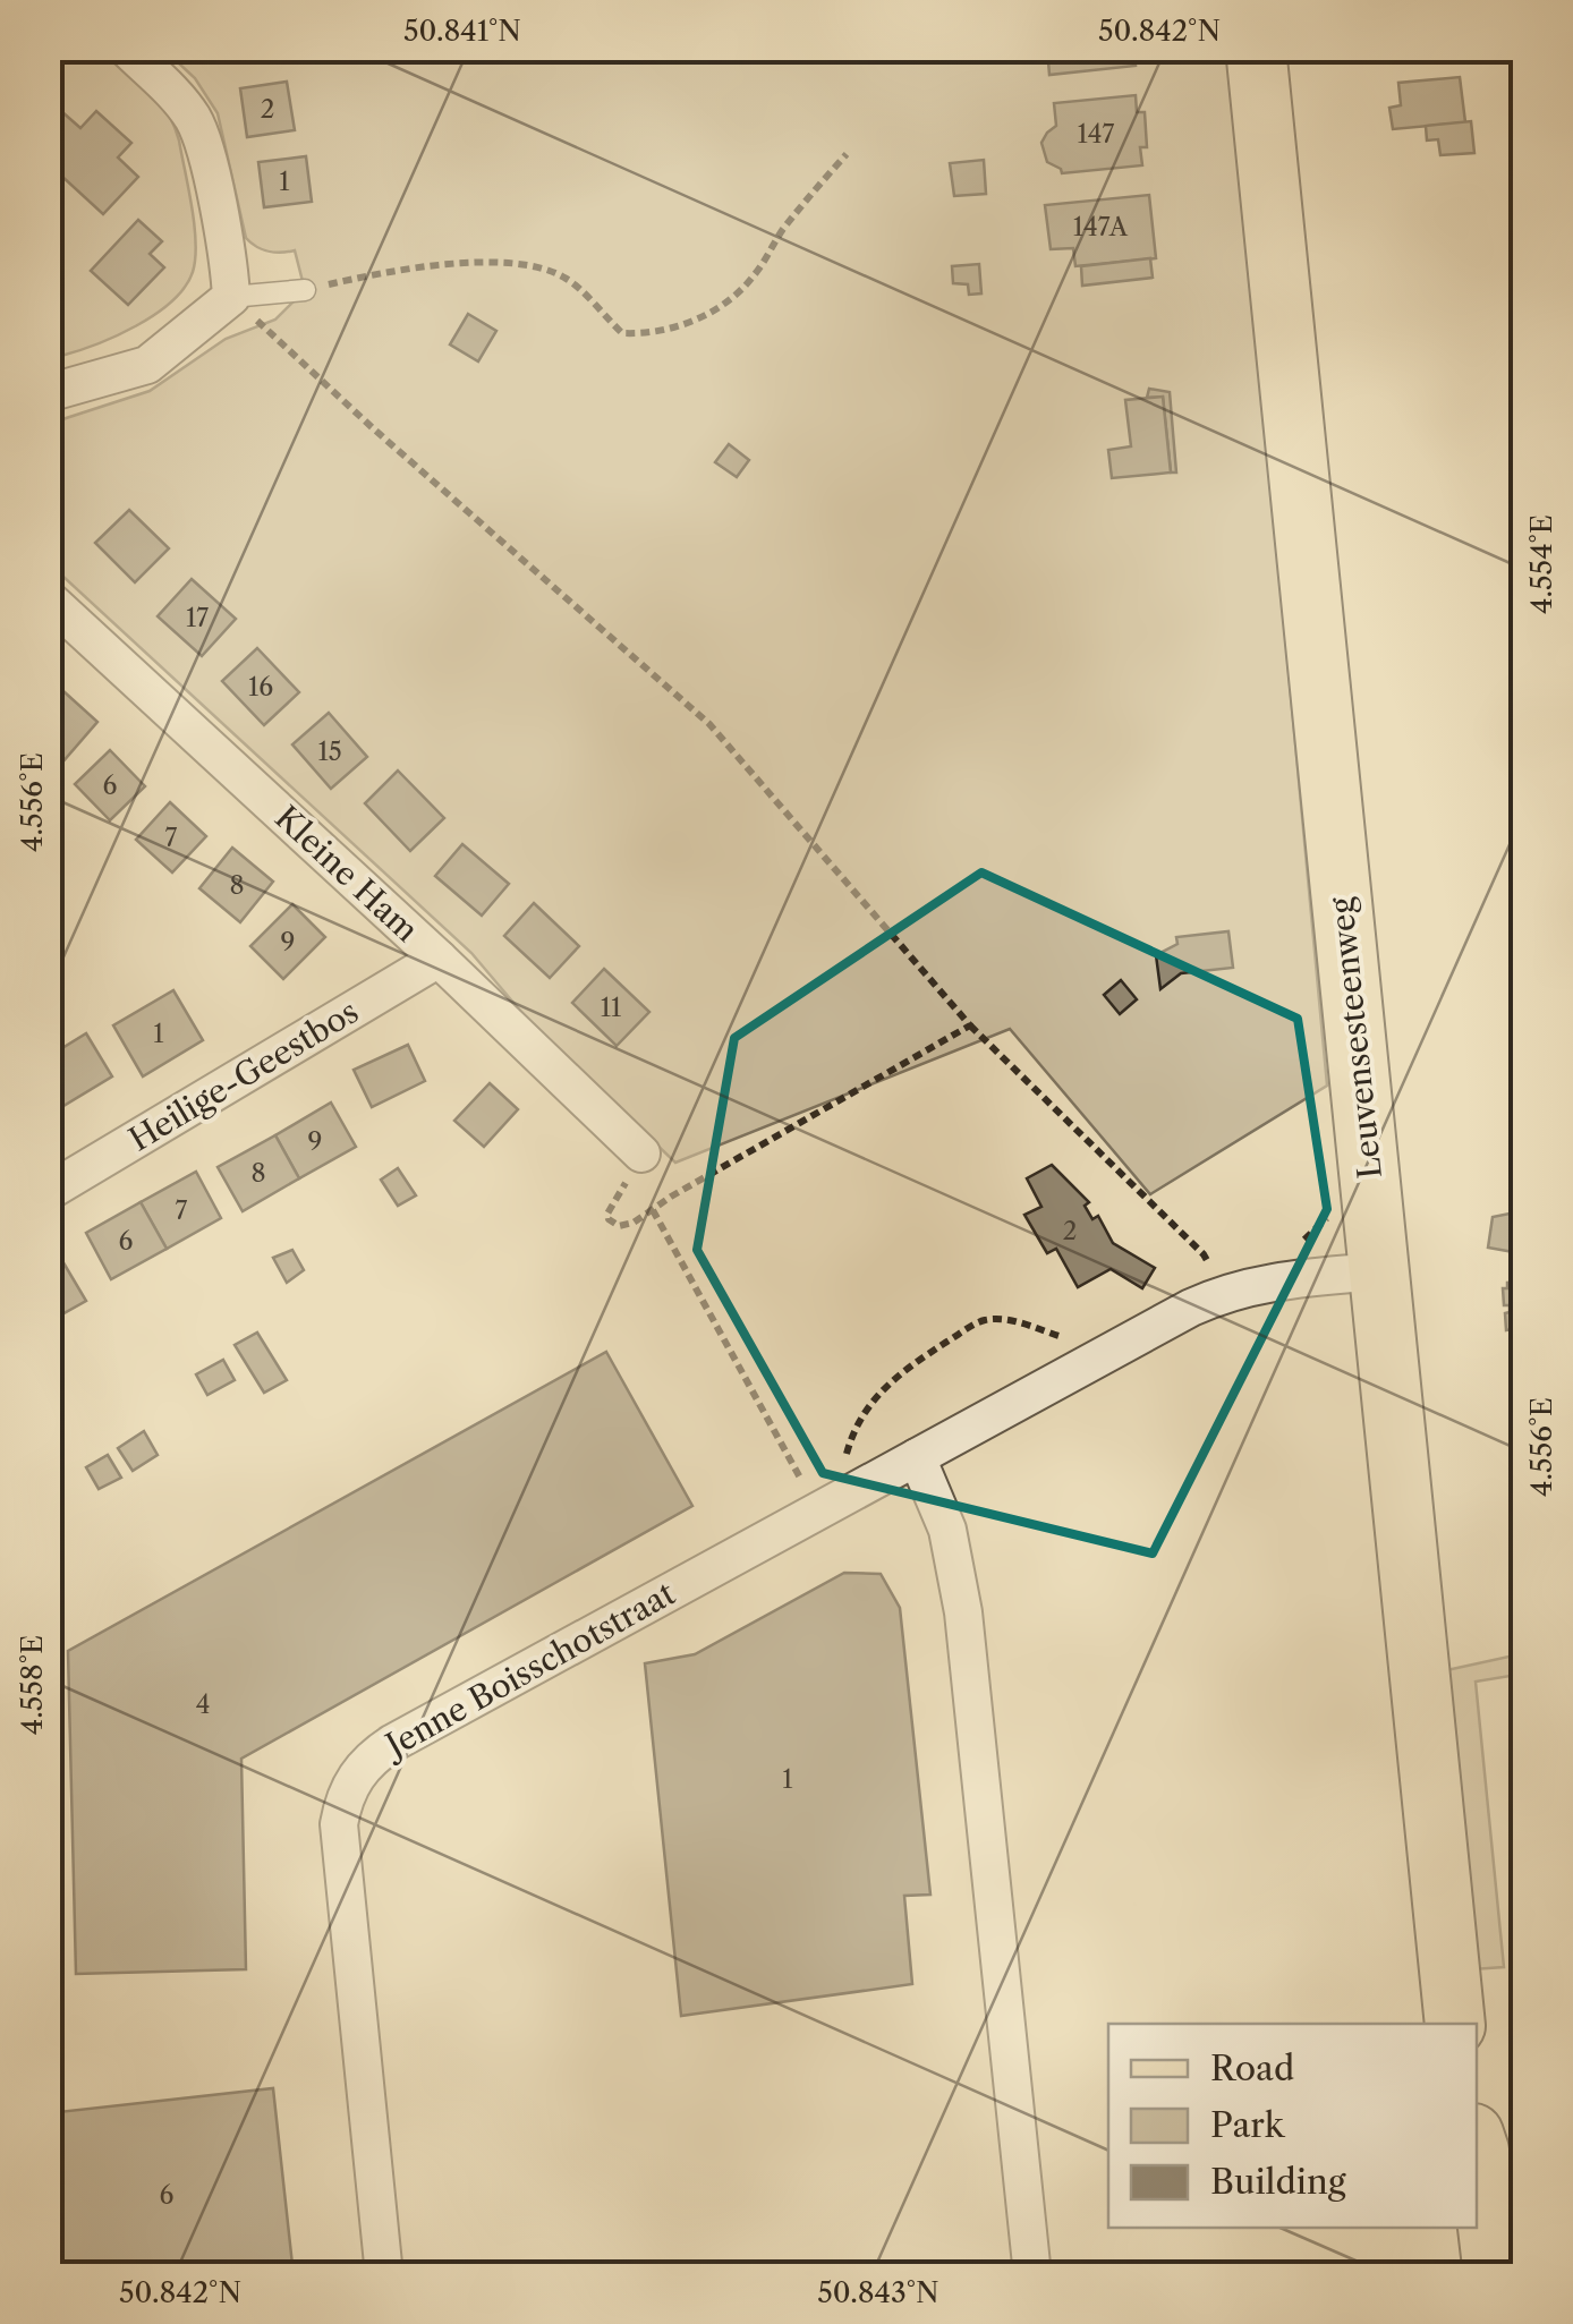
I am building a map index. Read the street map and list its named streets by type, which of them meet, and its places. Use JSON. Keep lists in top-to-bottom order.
{
  "streets": {
    "main road": ["Leuvensesteenweg"],
    "street": ["Kleine Ham", "Heilige-Geestbos", "Jenne Boisschotstraat"]
  },
  "crossings": [
    ["Kleine Ham", "Heilige-Geestbos"],
    ["Leuvensesteenweg", "Jenne Boisschotstraat"]
  ],
  "house_numbers": [
    "2",
    "147",
    "1",
    "147A",
    "17",
    "16",
    "15",
    "6",
    "7",
    "8",
    "9",
    "11",
    "1",
    "9",
    "8",
    "7",
    "2",
    "6",
    "4",
    "1",
    "6"
  ],
  "legend": ["Road", "Park", "Building"],
  "coordinates": [
    "50.841°N",
    "50.842°N",
    "4.554°E",
    "4.556°E",
    "4.558°E",
    "50.843°N"
  ]
}
